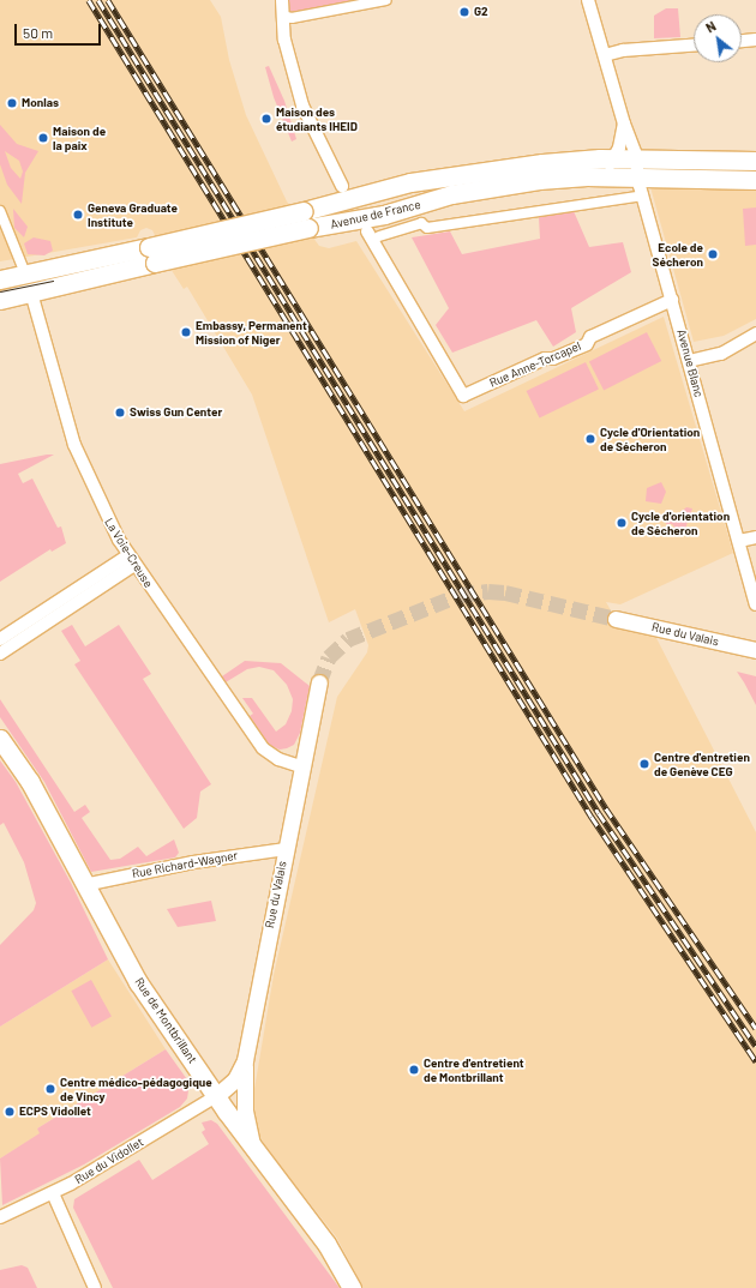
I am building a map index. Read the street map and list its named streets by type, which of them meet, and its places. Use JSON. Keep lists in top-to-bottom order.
{
  "streets": {
    "main road": ["Avenue de France", "Rue de Montbrillant"],
    "street": [
      "Avenue Blanc",
      "Rue Anne-Torcapel",
      "La Voie-Creuse",
      "Rue du Valais",
      "Rue Richard-Wagner",
      "Rue du Vidollet"
    ]
  },
  "crossings": [
    ["Avenue de France", "Avenue Blanc"],
    ["Avenue de France", "La Voie-Creuse"],
    ["Avenue Blanc", "Rue Anne-Torcapel"],
    ["La Voie-Creuse", "Rue du Valais"],
    ["Rue du Valais", "Rue Richard-Wagner"],
    ["Rue du Valais", "Rue de Montbrillant"],
    ["Rue du Valais", "Rue du Vidollet"],
    ["Rue Richard-Wagner", "Rue de Montbrillant"],
    ["Rue de Montbrillant", "Rue du Vidollet"]
  ],
  "places": [
    "G2",
    "Monlas",
    "Maison des étudiants IHEID",
    "Maison de la paix",
    "Geneva Graduate Institute",
    "Ecole de Sécheron",
    "Embassy, Permanent Mission of Niger",
    "Swiss Gun Center",
    "Cycle d'Orientation de Sécheron",
    "Cycle d'orientation de Sécheron",
    "Centre d'entretien de Genève CEG",
    "Centre d'entretient de Montbrillant",
    "Centre médico-pédagogique de Vincy",
    "ECPS Vidollet"
  ],
  "scale_bar": "50 m",
  "north": "top left"
}
